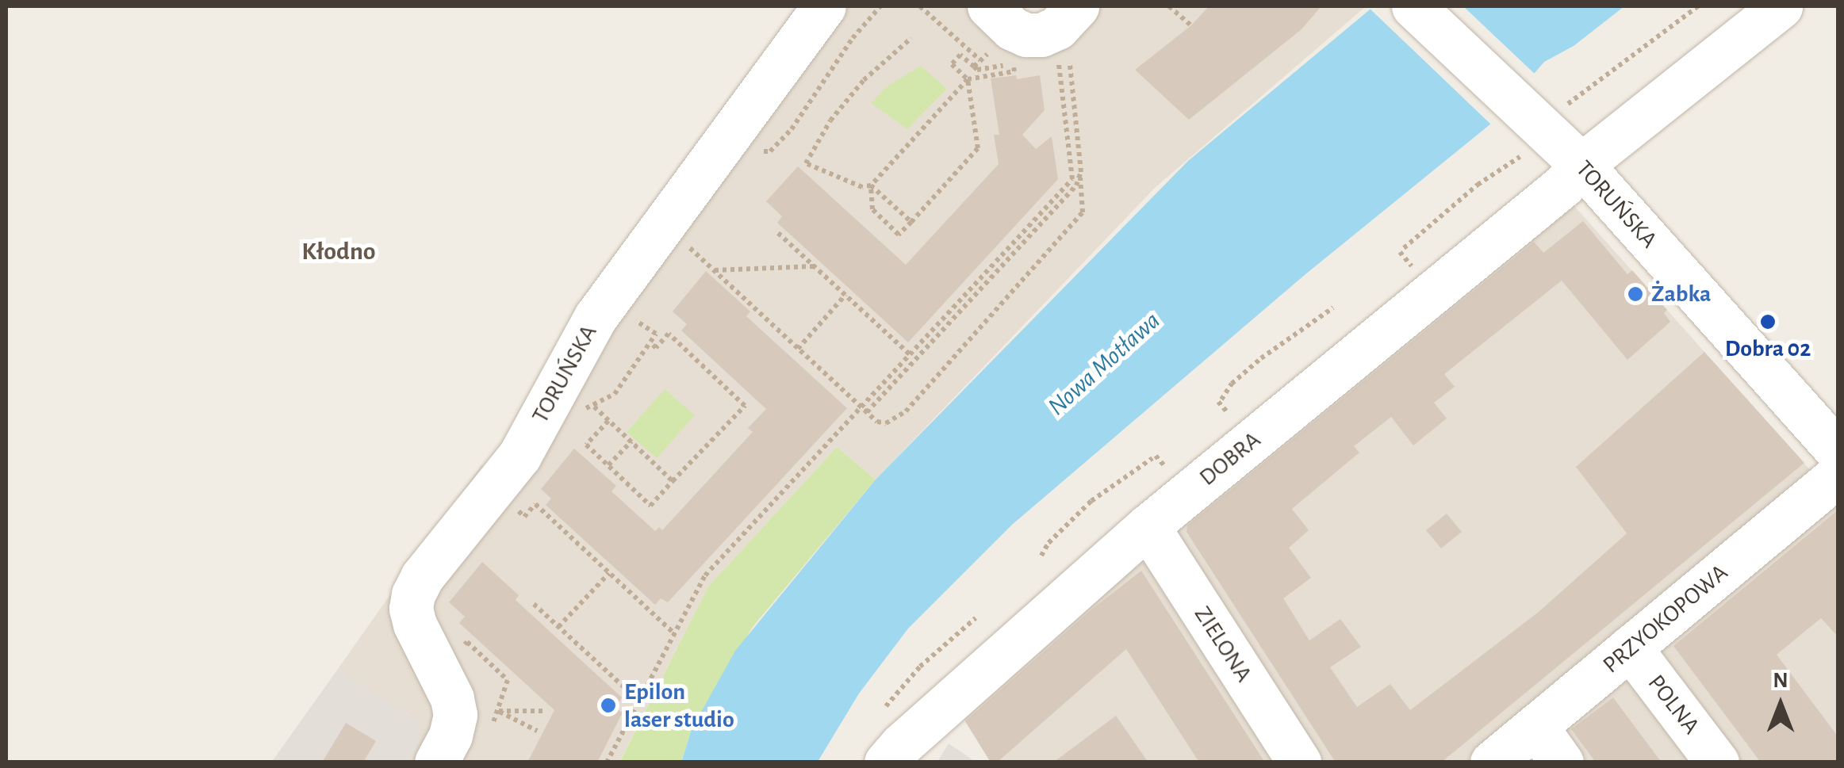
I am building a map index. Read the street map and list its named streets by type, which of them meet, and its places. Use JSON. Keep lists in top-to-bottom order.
{
  "streets": {
    "street": [
      "TORUŃSKA",
      "DOBRA",
      "PRZYOKOPOWA",
      "ZIELONA",
      "POLNA"
    ]
  },
  "crossings": [
    ["TORUŃSKA", "DOBRA"],
    ["DOBRA", "ZIELONA"],
    ["PRZYOKOPOWA", "POLNA"]
  ],
  "districts": ["Kłodno"],
  "water": ["Nowa Motława"],
  "places": ["Żabka", "Dobra 02", "Epilon laser studio"],
  "north": "top"
}
